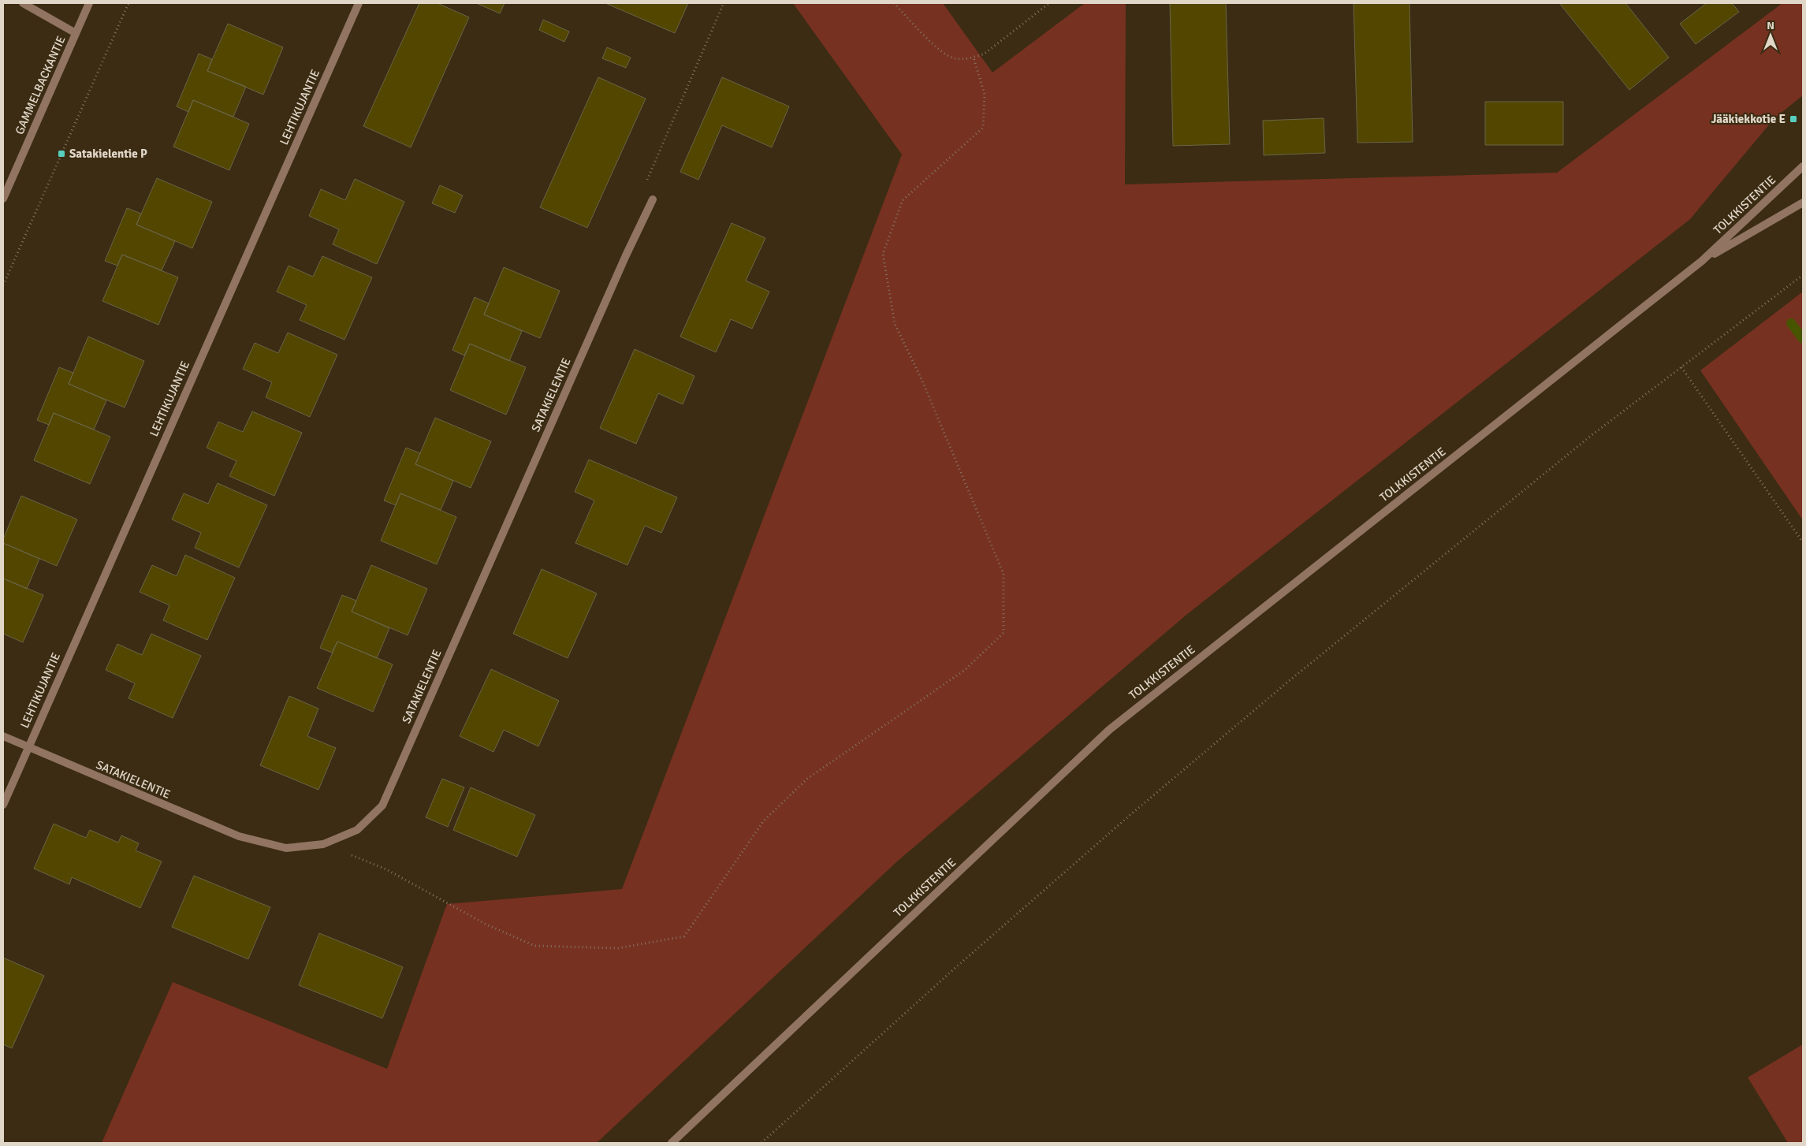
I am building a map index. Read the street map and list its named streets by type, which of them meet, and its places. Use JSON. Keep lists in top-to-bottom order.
{
  "streets": {
    "street": [
      "GAMMELBACKANTIE",
      "LEHTIKUJANTIE",
      "TOLKKISTENTIE",
      "SATAKIELENTIE"
    ]
  },
  "crossings": [
    ["LEHTIKUJANTIE", "SATAKIELENTIE"]
  ],
  "places": {
    "transit": ["Jääkiekkotie E", "Satakielentie P"]
  },
  "north": "top"
}
